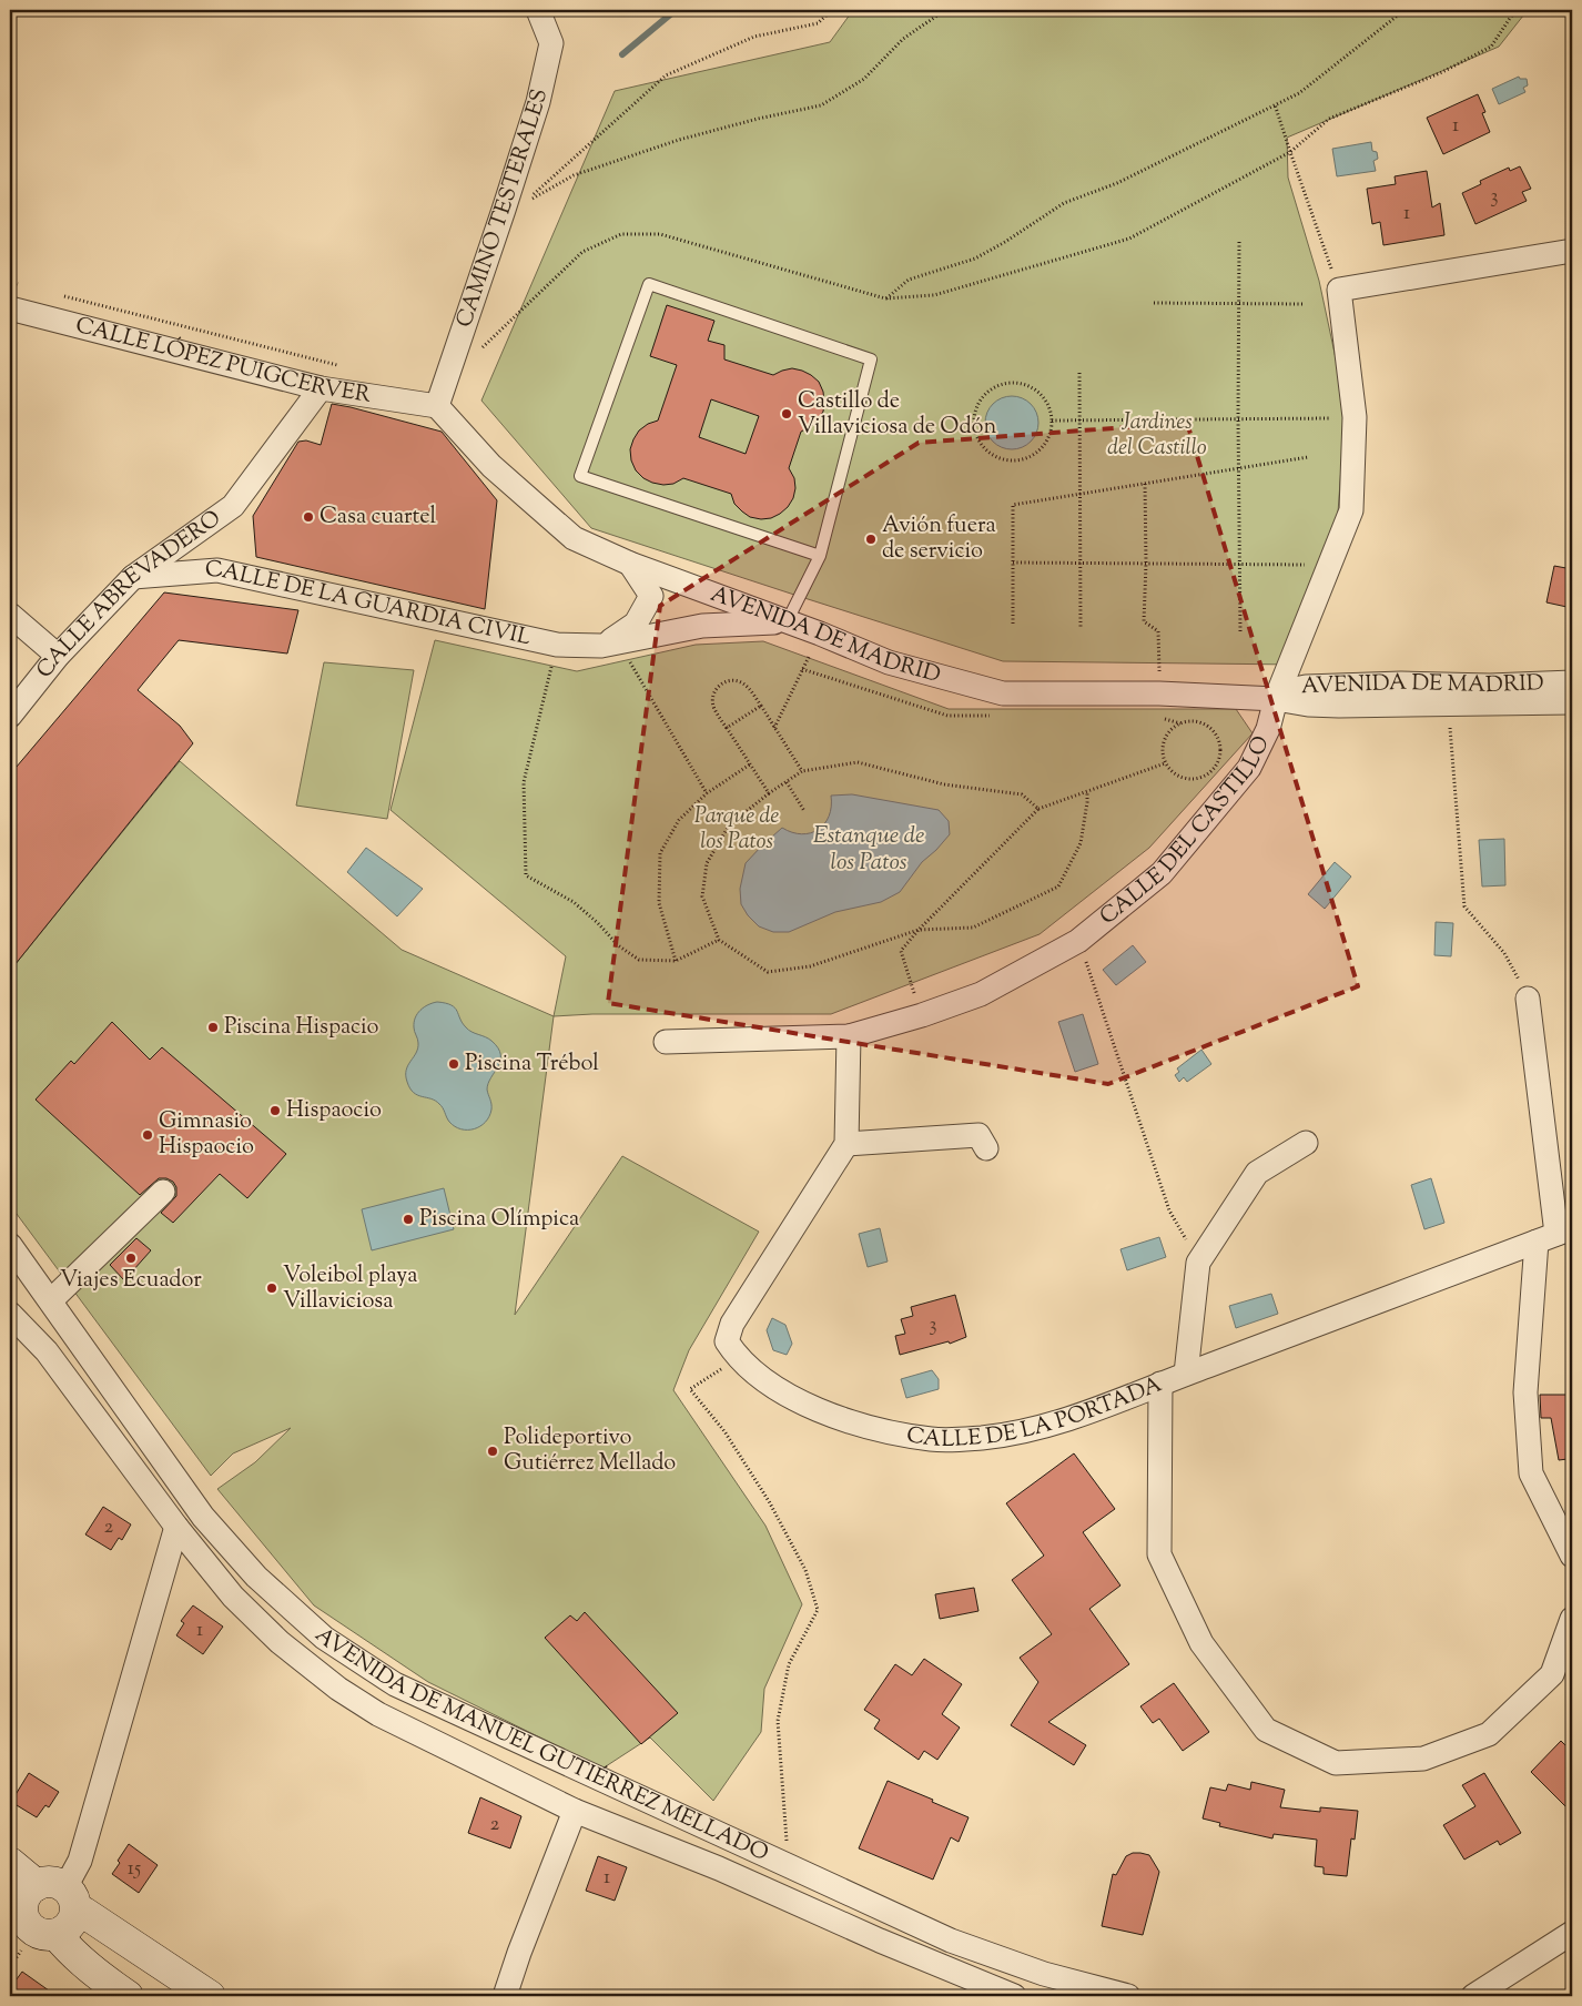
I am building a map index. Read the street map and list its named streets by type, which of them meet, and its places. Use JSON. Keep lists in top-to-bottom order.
{
  "streets": {
    "street": [
      "CAMINO TESTERALES",
      "CALLE LÓPEZ PUIGCERVER",
      "CALLE ABREVADERO",
      "CALLE DE LA GUARDIA CIVIL",
      "AVENIDA DE MADRID",
      "CALLE DEL CASTILLO",
      "CALLE DE LA PORTADA",
      "AVENIDA DE MANUEL GUTIÉRREZ MELLADO"
    ]
  },
  "crossings": [
    ["CAMINO TESTERALES", "CALLE LÓPEZ PUIGCERVER"],
    ["CAMINO TESTERALES", "AVENIDA DE MADRID"],
    ["CALLE LÓPEZ PUIGCERVER", "CALLE ABREVADERO"],
    ["CALLE LÓPEZ PUIGCERVER", "AVENIDA DE MADRID"],
    ["CALLE ABREVADERO", "CALLE DE LA GUARDIA CIVIL"],
    ["CALLE DE LA GUARDIA CIVIL", "AVENIDA DE MADRID"],
    ["AVENIDA DE MADRID", "CALLE DEL CASTILLO"]
  ],
  "water": ["Estanque de los Patos"],
  "parks": ["Jardines del Castillo", "Parque de los Patos"],
  "places": [
    "Castillo de Villaviciosa de Odón",
    "Casa cuartel",
    "Avión fuera de servicio",
    "Piscina Hispacio",
    "Piscina Trébol",
    "Hispaocio",
    "Gimnasio Hispaocio",
    "Piscina Olímpica",
    "Viajes Ecuador",
    "Voleibol playa Villaviciosa",
    "Polideportivo Gutiérrez Mellado"
  ],
  "house_numbers": [
    "1",
    "3",
    "1",
    "3",
    "2",
    "1",
    "2",
    "15",
    "1"
  ]
}
